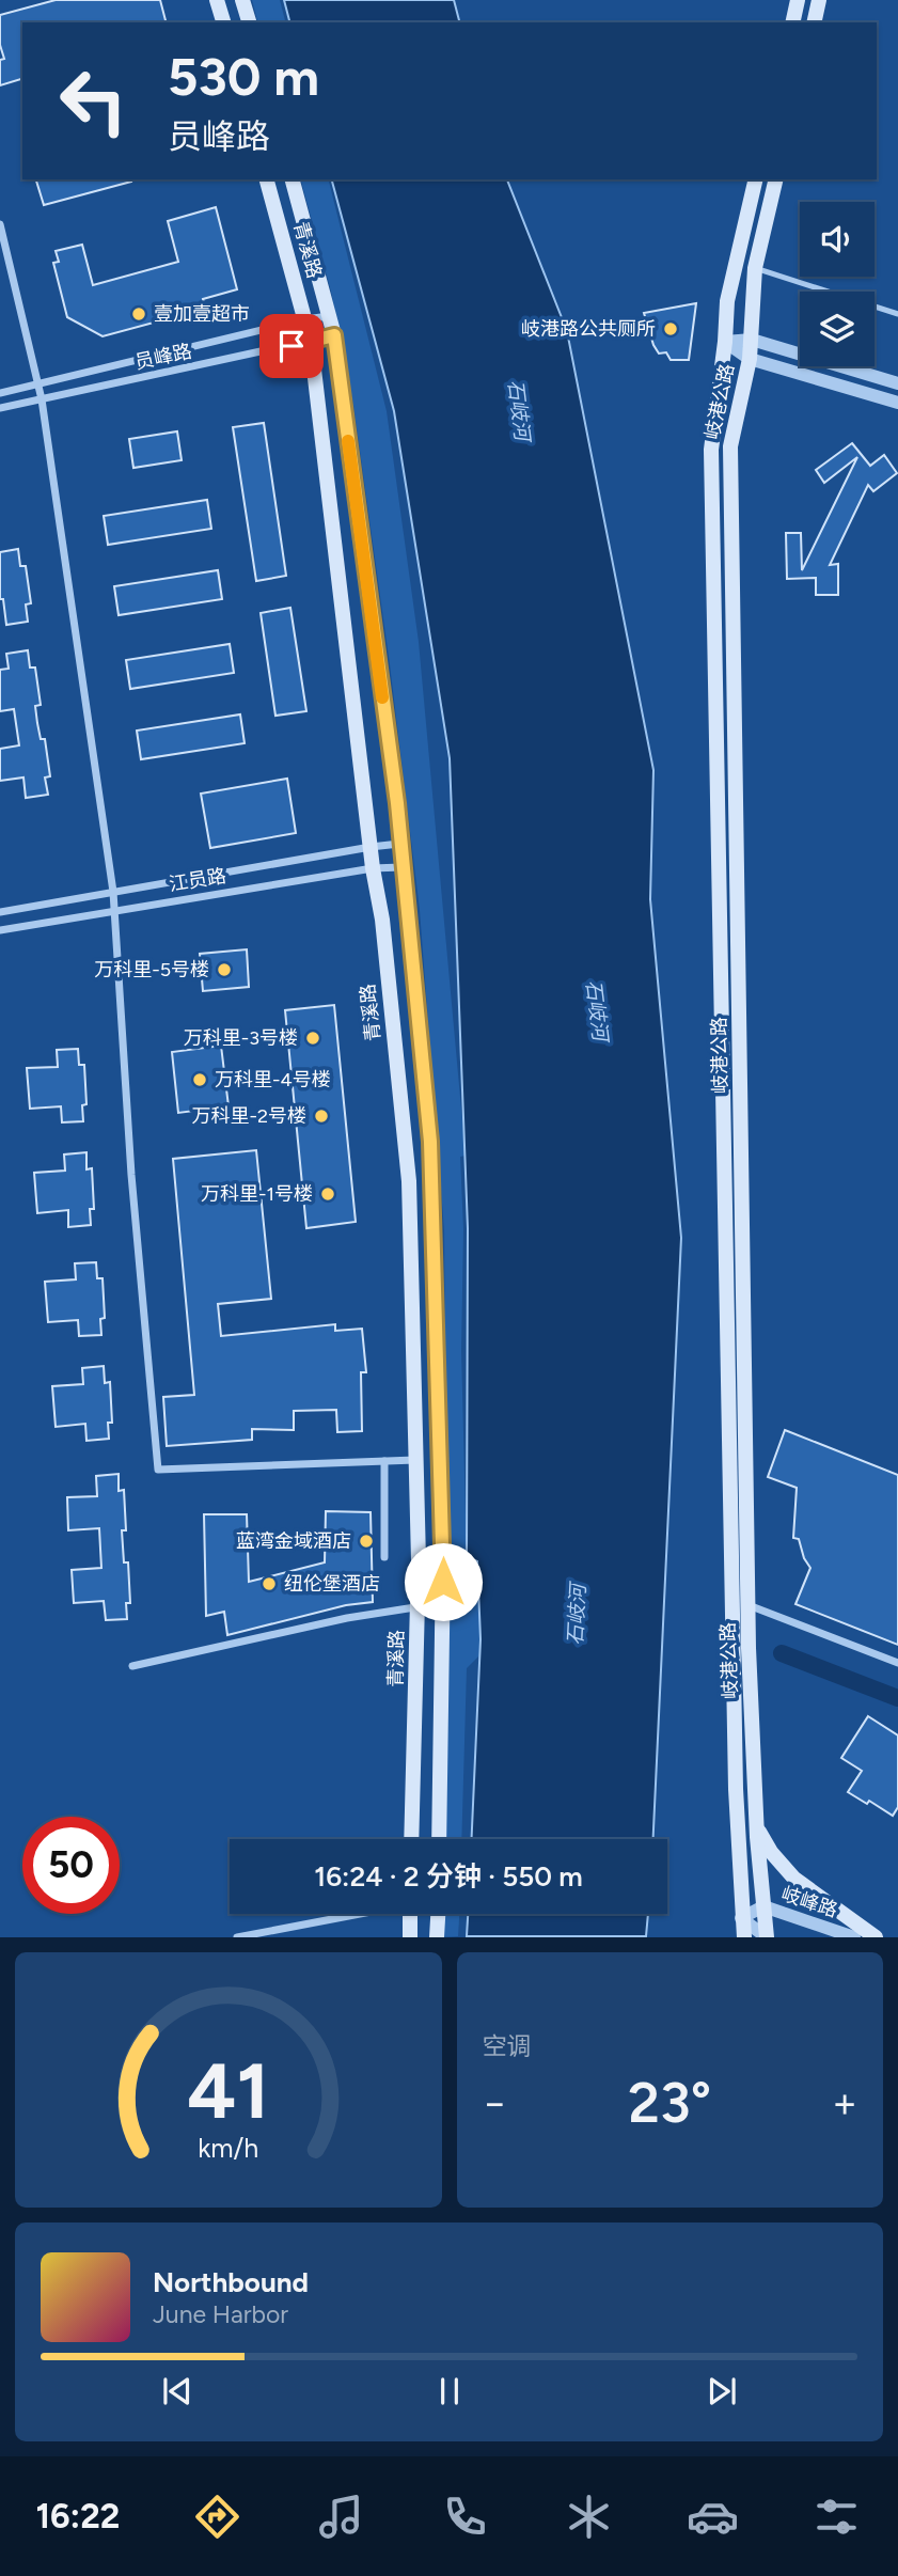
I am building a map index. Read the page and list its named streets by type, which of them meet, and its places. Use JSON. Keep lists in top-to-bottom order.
{
  "streets": {
    "main road": ["青溪路", "岐港公路"],
    "street": ["员峰路", "江员路", "岐峰路"]
  },
  "crossings": [
    ["青溪路", "员峰路"],
    ["青溪路", "江员路"],
    ["岐港公路", "岐峰路"]
  ],
  "water": ["石岐河"],
  "places": [
    "壹加壹超市",
    "岐港路公共厕所",
    "万科里-5号楼",
    "万科里-3号楼",
    "万科里-4号楼",
    "万科里-2号楼",
    "万科里-1号楼",
    "蓝湾金域酒店",
    "纽伦堡酒店"
  ],
  "page": {
    "turn": ["530 m", "员峰路"],
    "limit": "50",
    "trip": "16:24 · 2 分钟 · 550 m",
    "tile": "空调",
    "heat": ["−", "23°", "+"],
    "song": ["Northbound", "June Harbor"],
    "tabs": "16:22",
    "gauge": ["41", "km/h"]
  }
}
